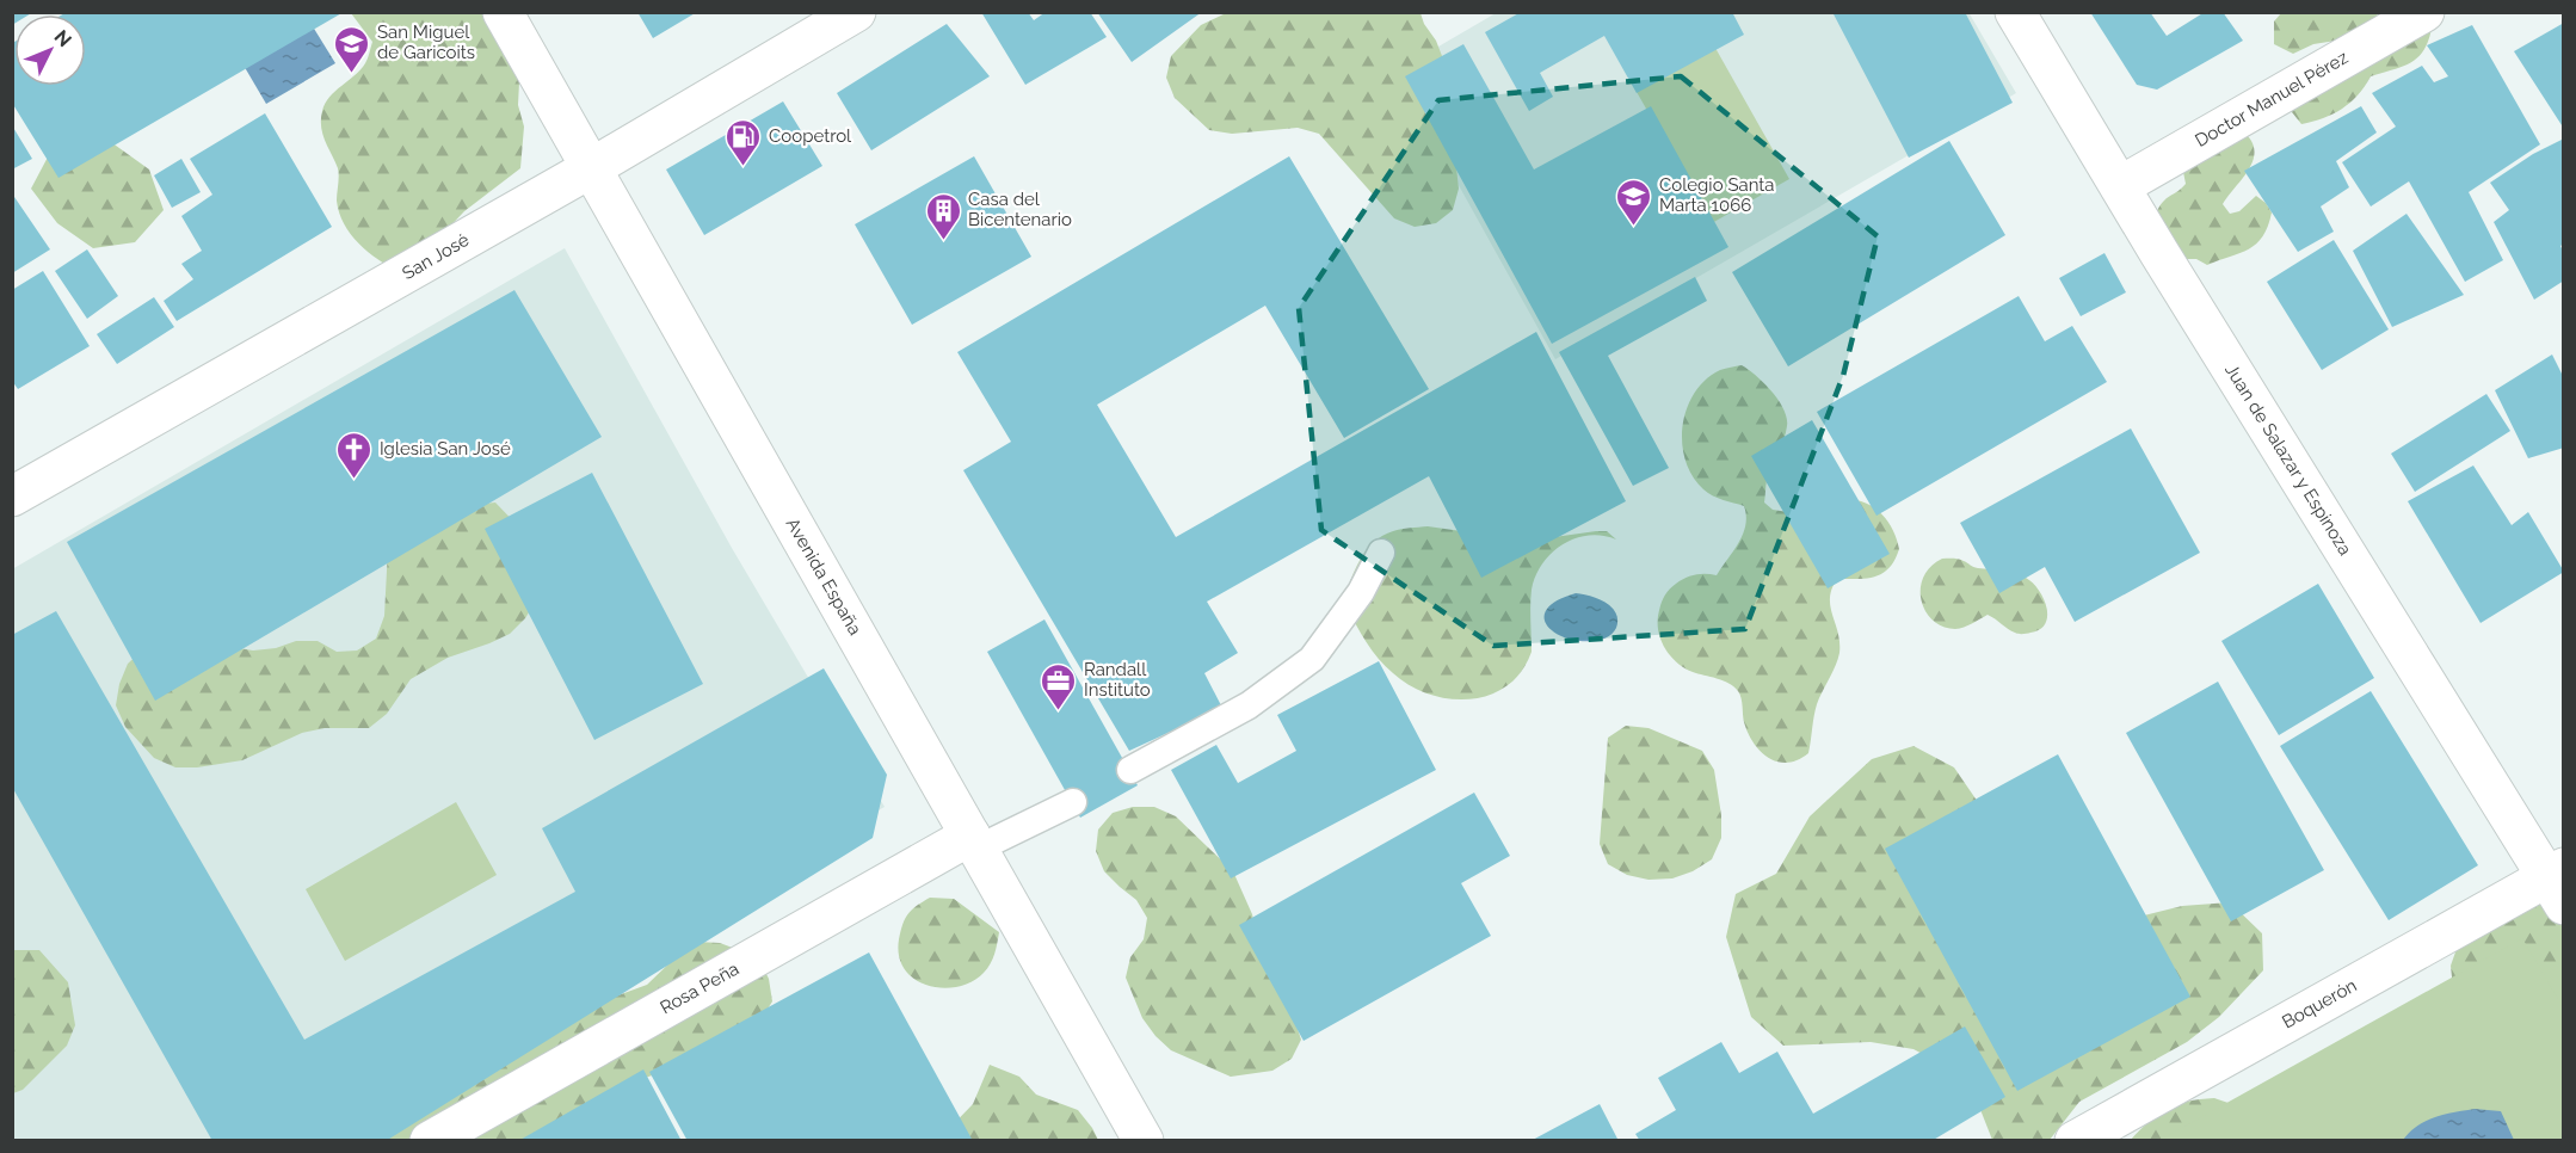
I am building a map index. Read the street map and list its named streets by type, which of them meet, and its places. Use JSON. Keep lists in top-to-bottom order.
{
  "streets": {
    "street": [
      "Doctor Manuel Pérez",
      "San José",
      "Juan de Salazar y Espinoza",
      "Avenida España",
      "Rosa Peña",
      "Boquerón"
    ]
  },
  "crossings": [
    ["Doctor Manuel Pérez", "Juan de Salazar y Espinoza"],
    ["San José", "Avenida España"],
    ["Juan de Salazar y Espinoza", "Boquerón"],
    ["Avenida España", "Rosa Peña"]
  ],
  "places": {
    "school or university": ["San Miguel de Garicoits", "Colegio Santa Marta 1066"],
    "fuel station": ["Coopetrol"],
    "building": ["Casa del Bicentenario"],
    "church": ["Iglesia San José"],
    "office": ["Randall Instituto"]
  },
  "north": "top right"
}
